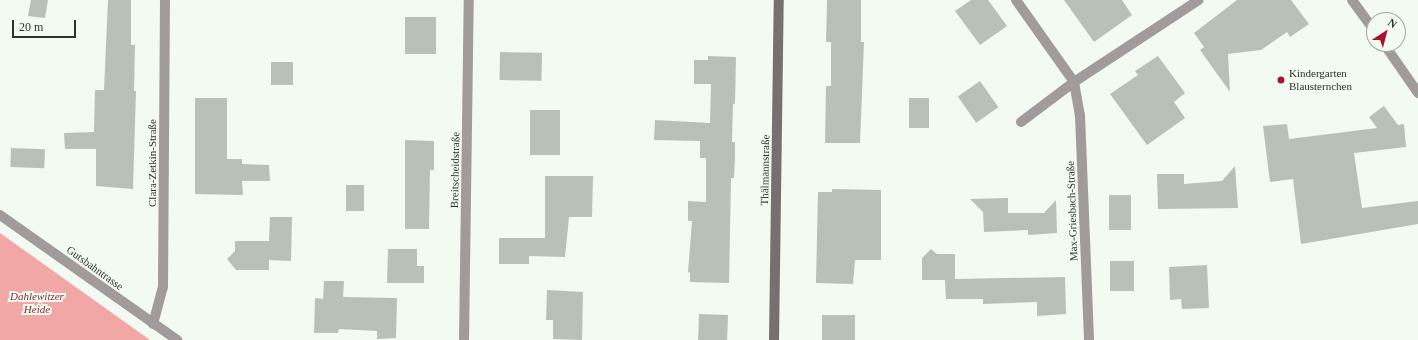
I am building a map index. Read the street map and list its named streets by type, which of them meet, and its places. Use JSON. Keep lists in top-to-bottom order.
{
  "streets": {
    "main road": ["Thälmannstraße"],
    "street": [
      "Clara-Zetkin-Straße",
      "Breitscheidstraße",
      "Max-Griesbach-Straße",
      "Gutsbahntrasse"
    ]
  },
  "crossings": [
    ["Clara-Zetkin-Straße", "Gutsbahntrasse"]
  ],
  "parks": ["Dahlewitzer Heide"],
  "places": ["Kindergarten Blausternchen"],
  "scale_bar": "20 m",
  "north": "top right"
}
